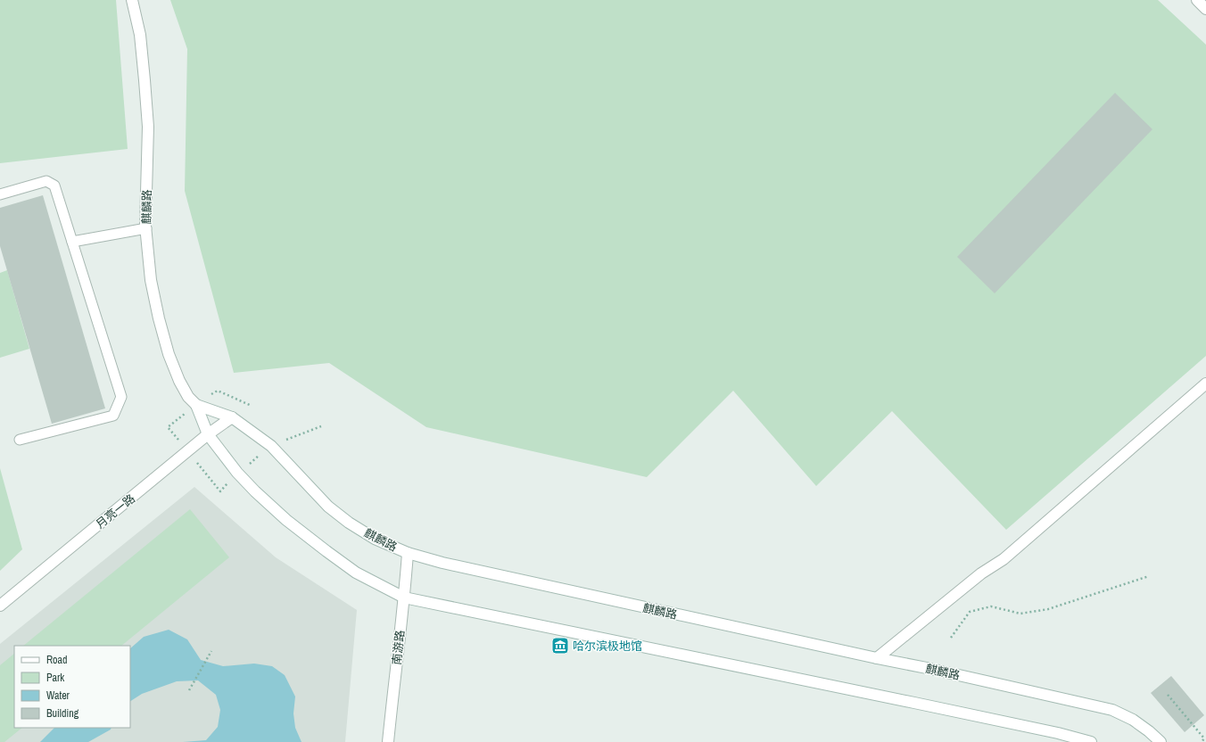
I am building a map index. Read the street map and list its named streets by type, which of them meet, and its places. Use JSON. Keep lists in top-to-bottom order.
{
  "streets": {
    "main road": ["麒麟路", "月亮一路", "南游路"]
  },
  "crossings": [
    ["麒麟路", "月亮一路"],
    ["麒麟路", "南游路"]
  ],
  "places": {
    "museum": ["哈尔滨极地馆"]
  },
  "legend": [
    "Road",
    "Park",
    "Water",
    "Building"
  ]
}
